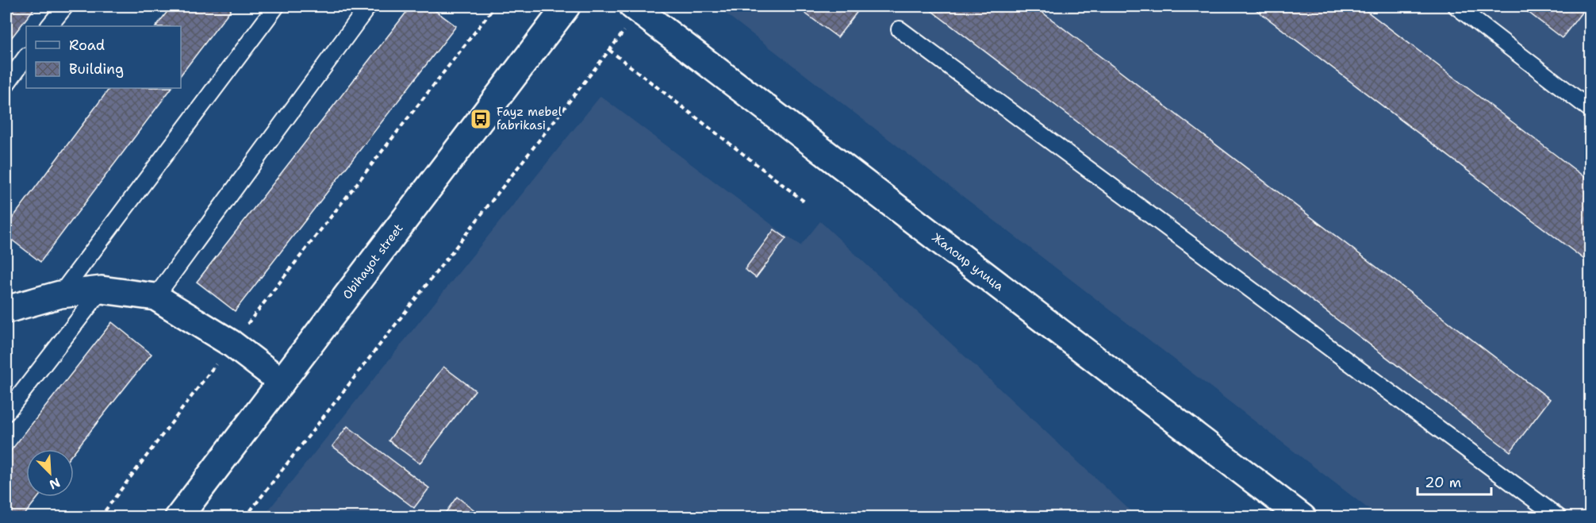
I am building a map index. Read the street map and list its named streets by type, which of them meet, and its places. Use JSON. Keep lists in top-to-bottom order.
{
  "streets": {
    "street": ["Obihayot street", "Жалоир улица"]
  },
  "places": {
    "bus stop": ["Fayz mebel fabrikasi"]
  },
  "legend": ["Road", "Building"],
  "scale_bar": "20 m",
  "north": "bottom right"
}
